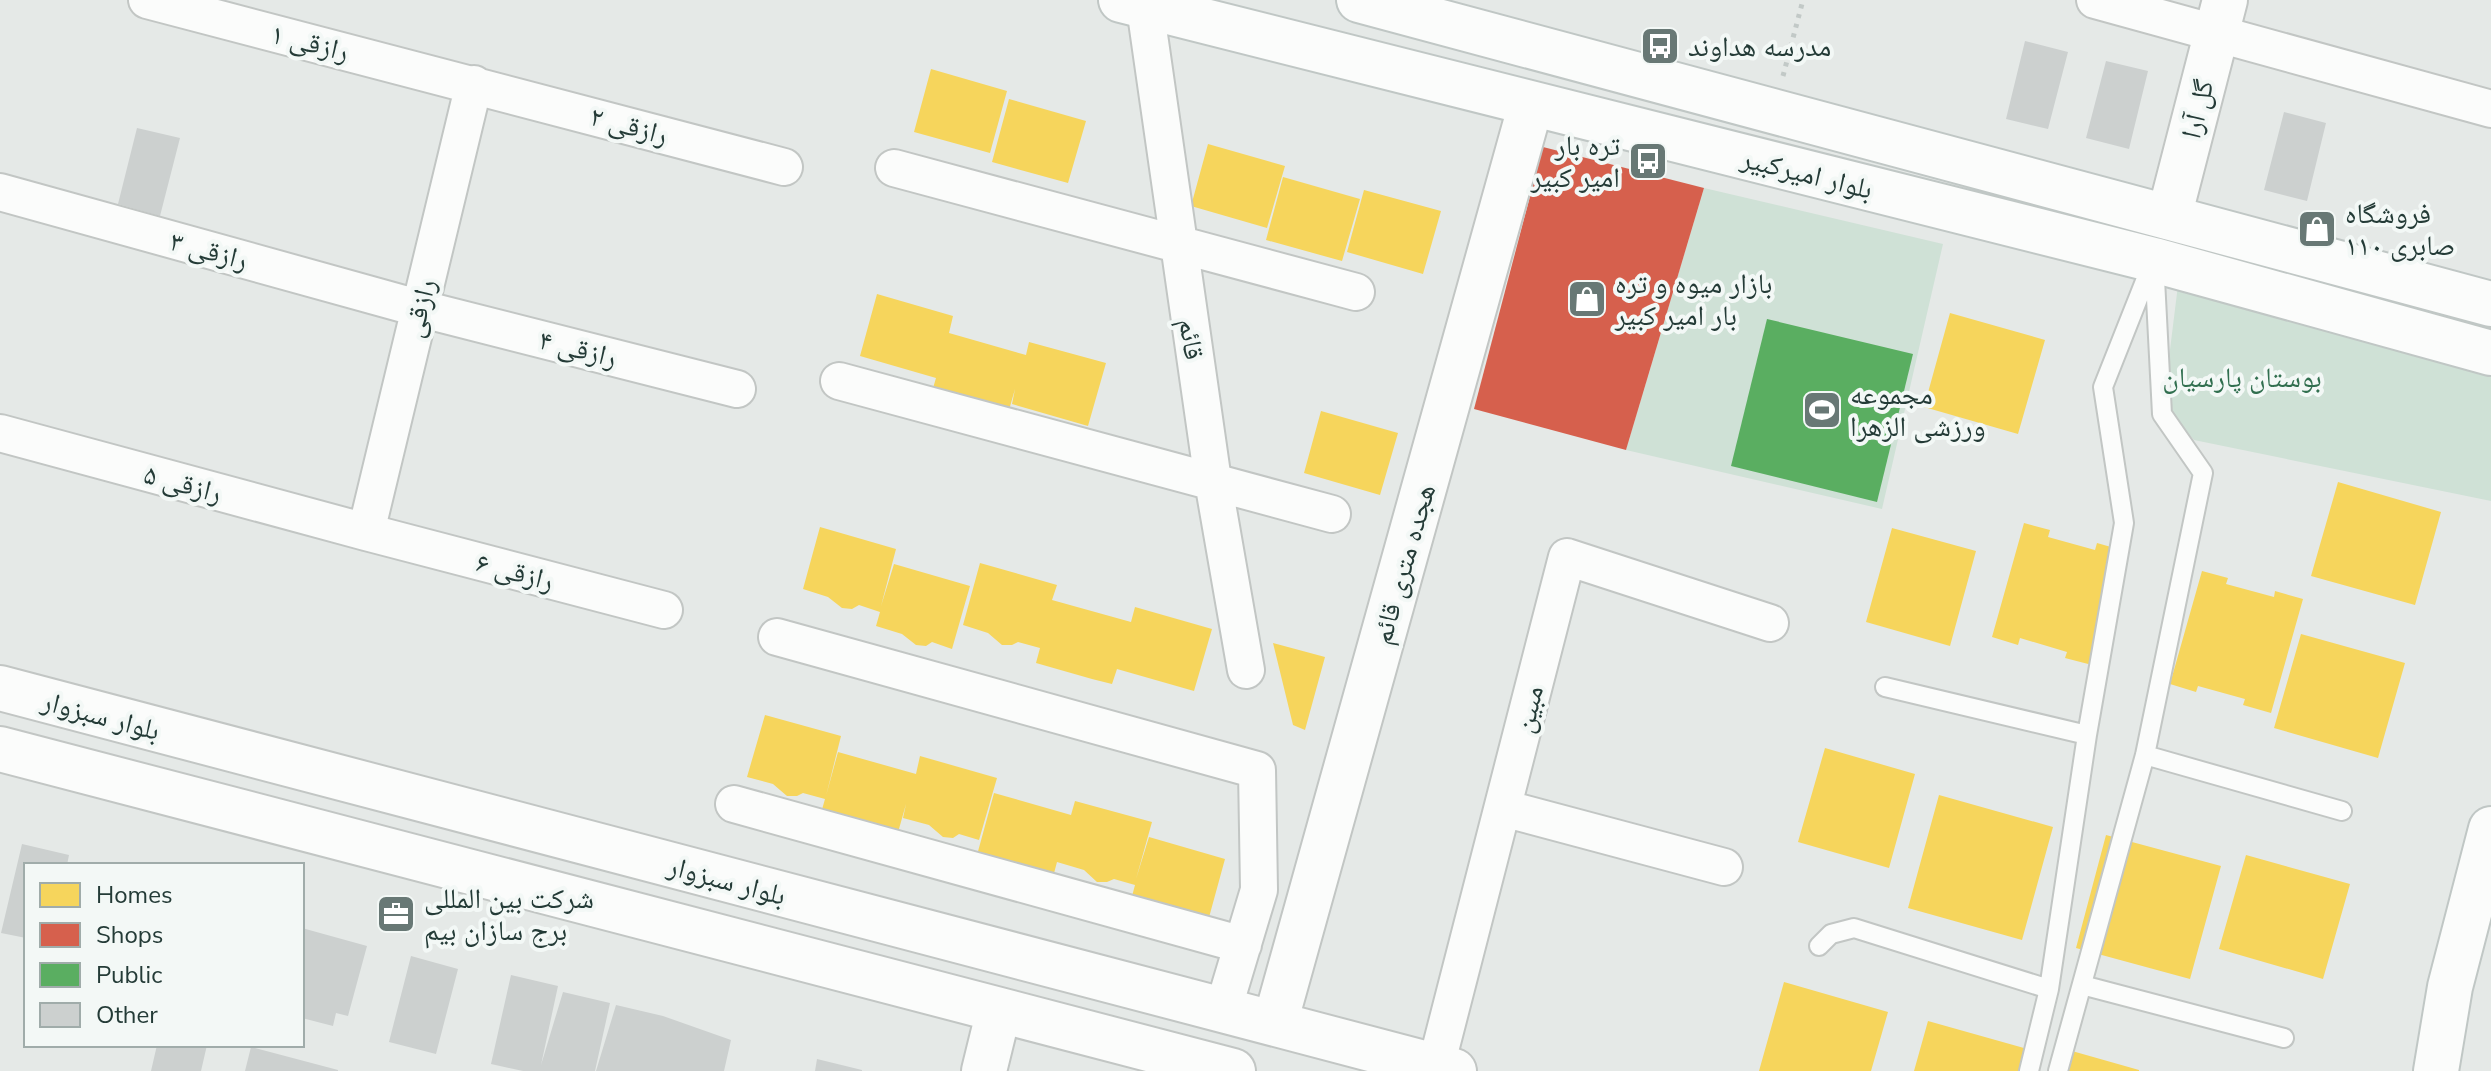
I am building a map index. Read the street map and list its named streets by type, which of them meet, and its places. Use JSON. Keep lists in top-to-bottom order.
{
  "streets": {
    "street": [
      "رازقی ۱",
      "گل آرا",
      "رازقی ۲",
      "بلوار امیرکبیر",
      "رازقی ۳",
      "رازقی",
      "قائم",
      "رازقی ۴",
      "رازقی ۵",
      "هجده متری قائم",
      "رازقی ۶",
      "مبین",
      "بلوار سبزوار"
    ]
  },
  "crossings": [
    ["رازقی ۱", "رازقی ۲"],
    ["رازقی ۱", "رازقی"],
    ["گل آرا", "بلوار امیرکبیر"],
    ["رازقی ۲", "رازقی"],
    ["بلوار امیرکبیر", "قائم"],
    ["بلوار امیرکبیر", "هجده متری قائم"],
    ["رازقی ۳", "رازقی"],
    ["رازقی ۳", "رازقی ۴"],
    ["رازقی", "رازقی ۴"],
    ["رازقی", "رازقی ۵"],
    ["رازقی", "رازقی ۶"],
    ["رازقی ۵", "رازقی ۶"],
    ["هجده متری قائم", "بلوار سبزوار"],
    ["مبین", "بلوار سبزوار"]
  ],
  "parks": ["بوستان پارسیان"],
  "places": {
    "bus stop": ["مدرسه هداوند", "تره بار امیر کبیر"],
    "shop": ["فروشگاه صابری ۱۱۰", "بازار میوه و تره بار امیر کبیر"],
    "sports": ["مجموعه ورزشی الزهرا"],
    "office": ["شرکت بین المللی برج سازان بیم"]
  },
  "legend": [
    "Homes",
    "Shops",
    "Public",
    "Other"
  ]
}
